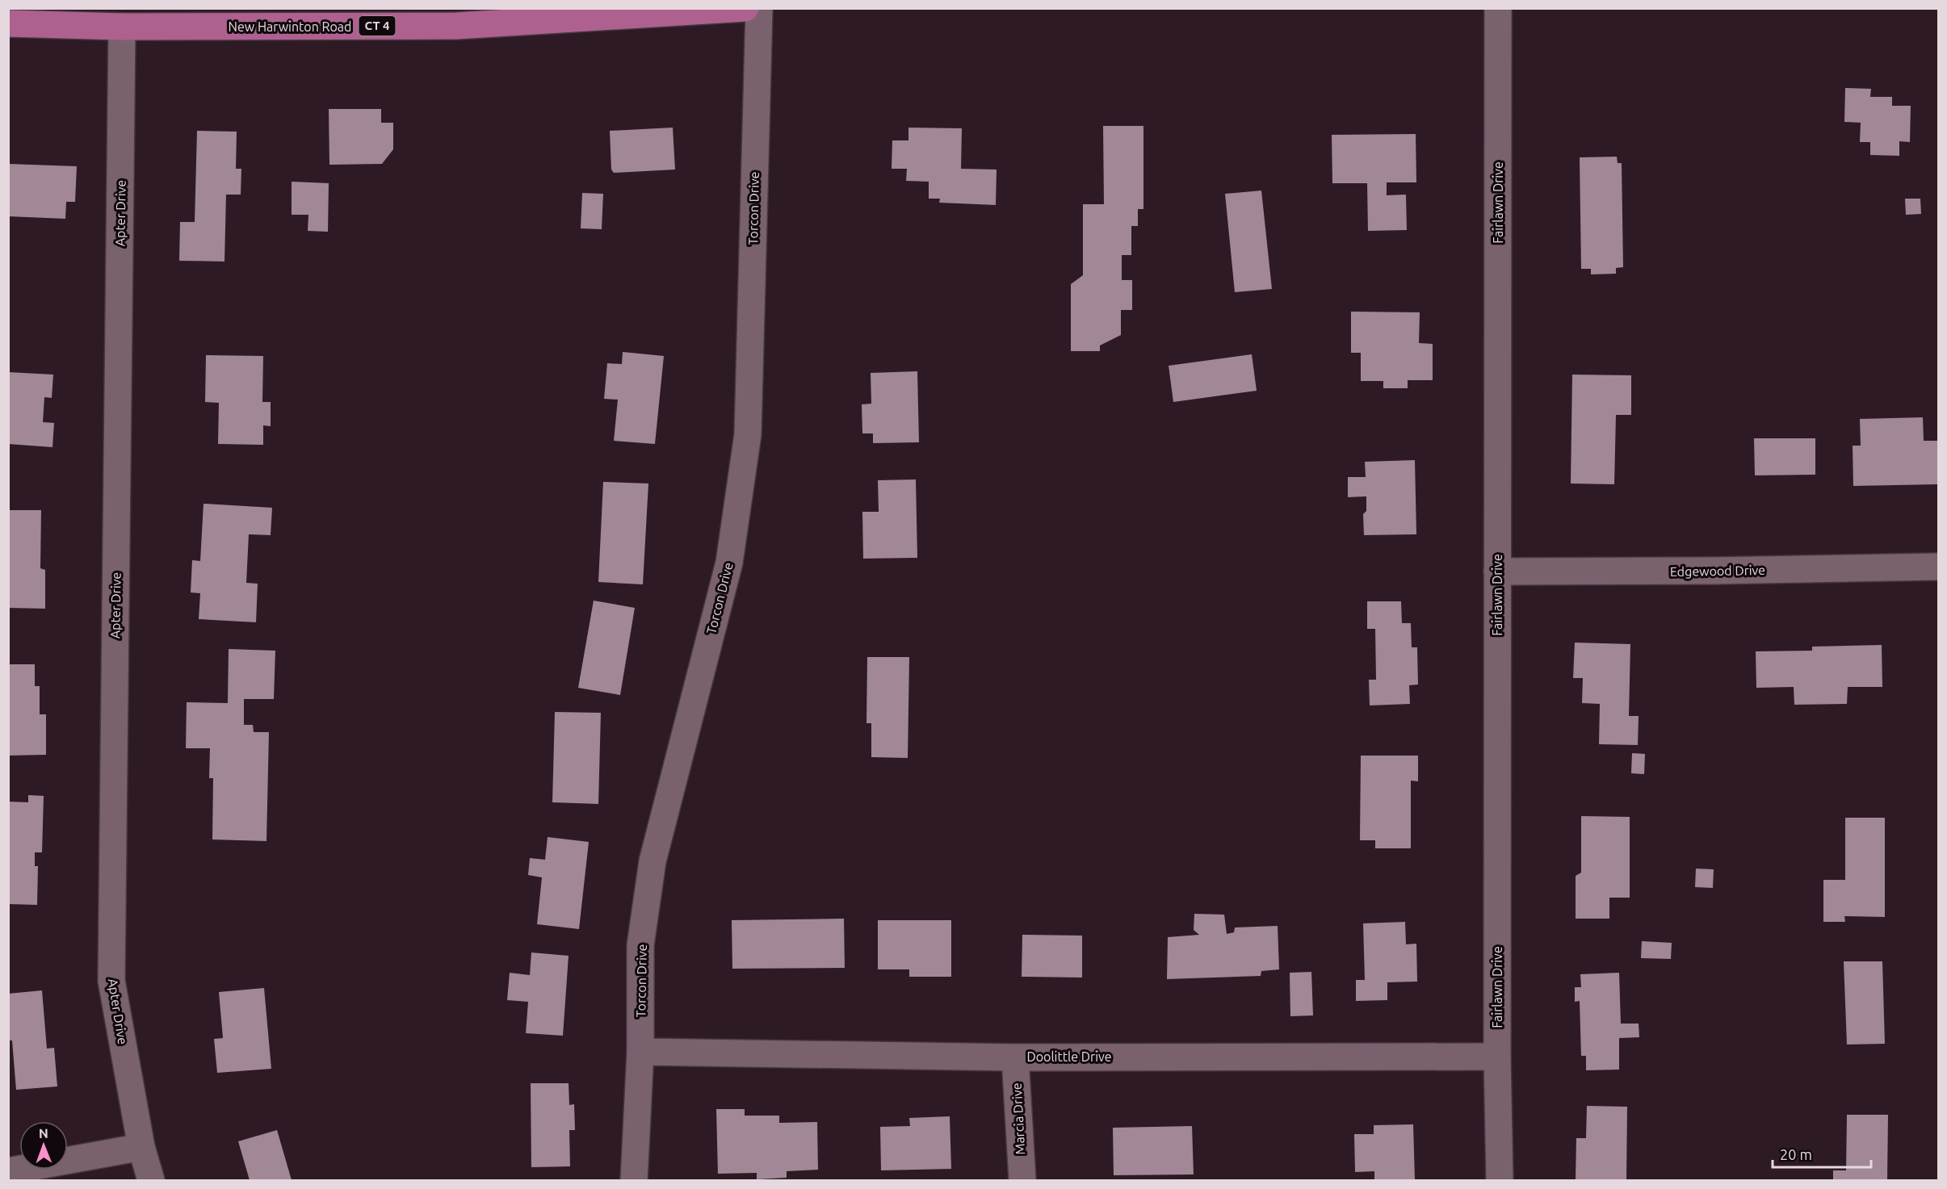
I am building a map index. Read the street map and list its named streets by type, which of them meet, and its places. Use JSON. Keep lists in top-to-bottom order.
{
  "streets": {
    "main road": ["CT 4", "New Harwinton Road"],
    "street": [
      "Fairlawn Drive",
      "Torcon Drive",
      "Apter Drive",
      "Edgewood Drive",
      "Doolittle Drive",
      "Marcia Drive"
    ]
  },
  "crossings": [
    ["New Harwinton Road", "Apter Drive"],
    ["Fairlawn Drive", "Edgewood Drive"],
    ["Fairlawn Drive", "Doolittle Drive"],
    ["Torcon Drive", "Doolittle Drive"],
    ["Doolittle Drive", "Marcia Drive"]
  ],
  "scale_bar": "20 m",
  "north": "top"
}
